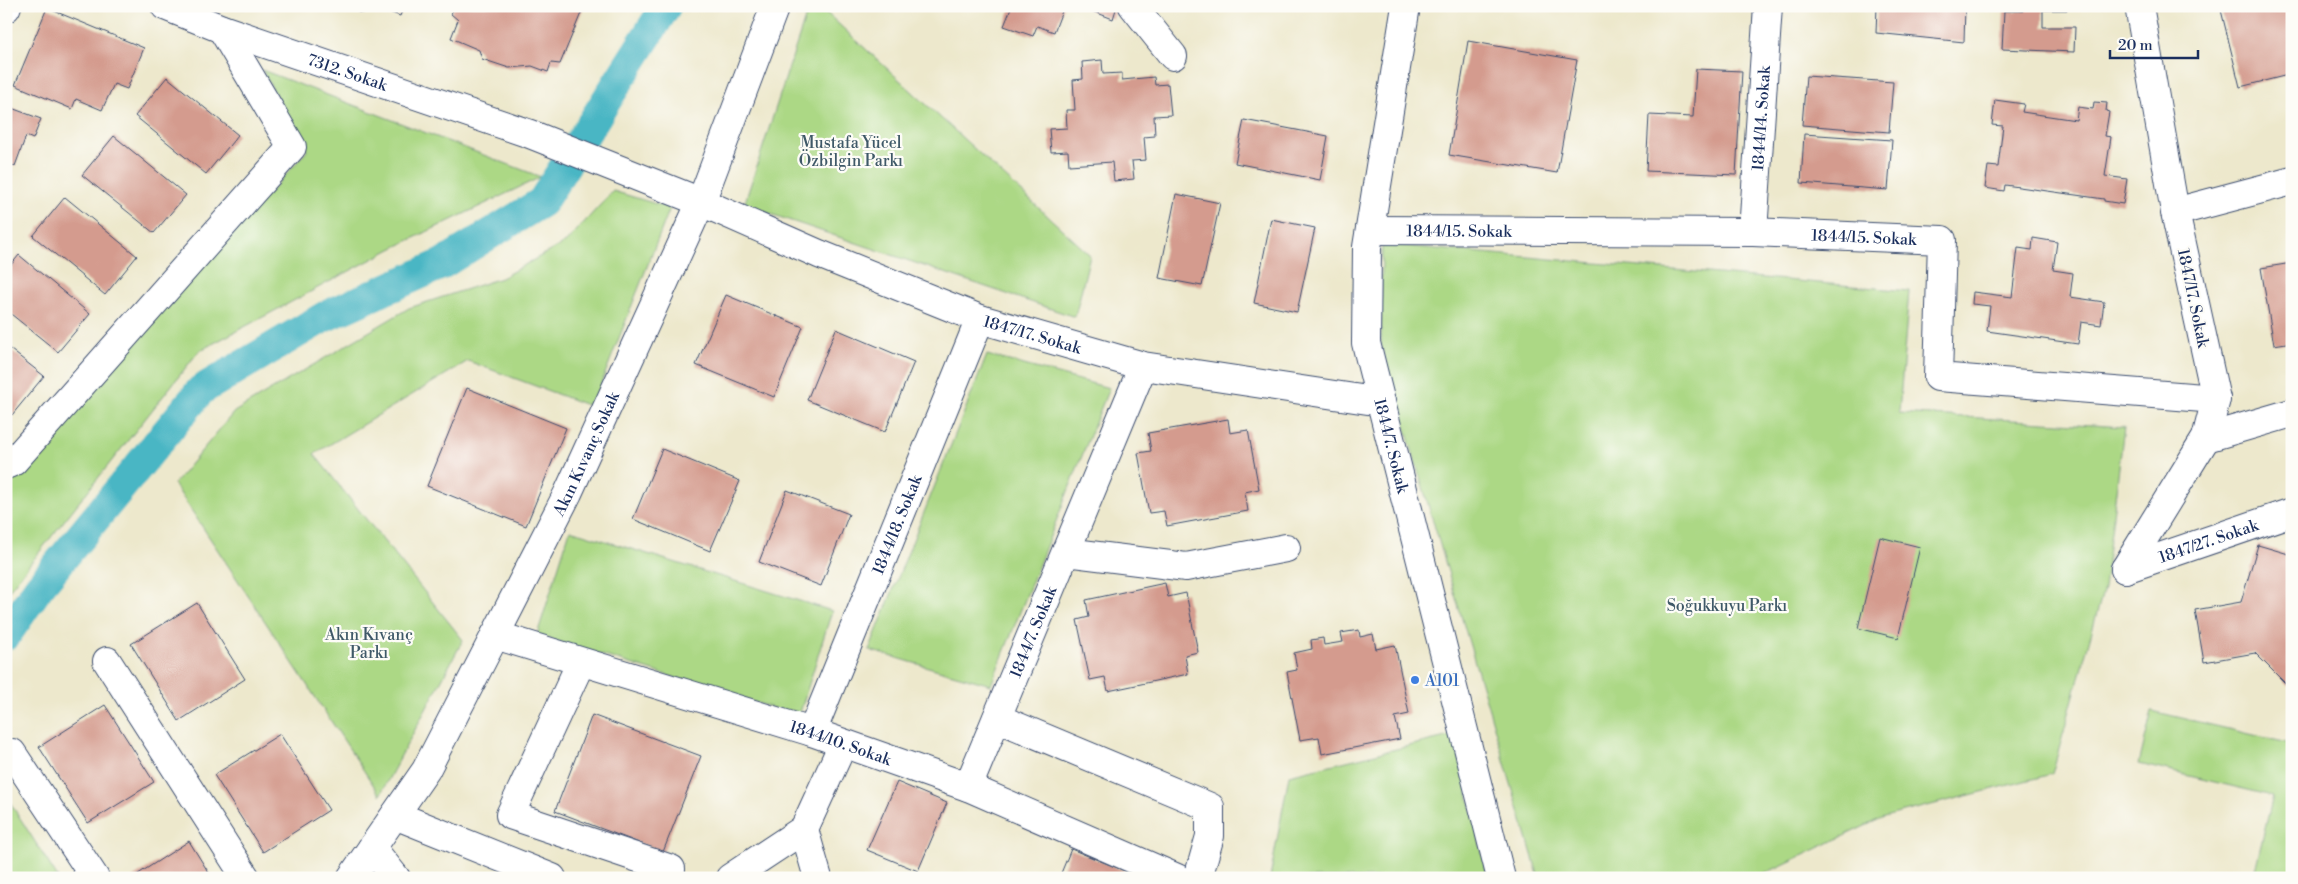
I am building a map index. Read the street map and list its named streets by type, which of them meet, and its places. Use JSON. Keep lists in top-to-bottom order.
{
  "streets": {
    "street": [
      "7312. Sokak",
      "1844/14. Sokak",
      "1844/15. Sokak",
      "1847/17. Sokak",
      "1844/7. Sokak",
      "Akın Kıvanç Sokak",
      "1844/18. Sokak",
      "1847/27. Sokak",
      "1844/10. Sokak"
    ]
  },
  "crossings": [
    ["7312. Sokak", "1847/17. Sokak"],
    ["1844/14. Sokak", "1844/15. Sokak"],
    ["1844/15. Sokak", "1847/17. Sokak"],
    ["1844/15. Sokak", "1844/7. Sokak"],
    ["1847/17. Sokak", "1844/7. Sokak"],
    ["1847/17. Sokak", "Akın Kıvanç Sokak"],
    ["1847/17. Sokak", "1844/18. Sokak"],
    ["1847/17. Sokak", "1847/27. Sokak"],
    ["1844/7. Sokak", "1844/10. Sokak"],
    ["Akın Kıvanç Sokak", "1844/10. Sokak"],
    ["1844/18. Sokak", "1844/10. Sokak"]
  ],
  "parks": ["Mustafa Yücel Özbilgin Parkı", "Soğukkuyu Parkı", "Akın Kıvanç Parkı"],
  "places": ["A101"],
  "scale_bar": "20 m"
}
